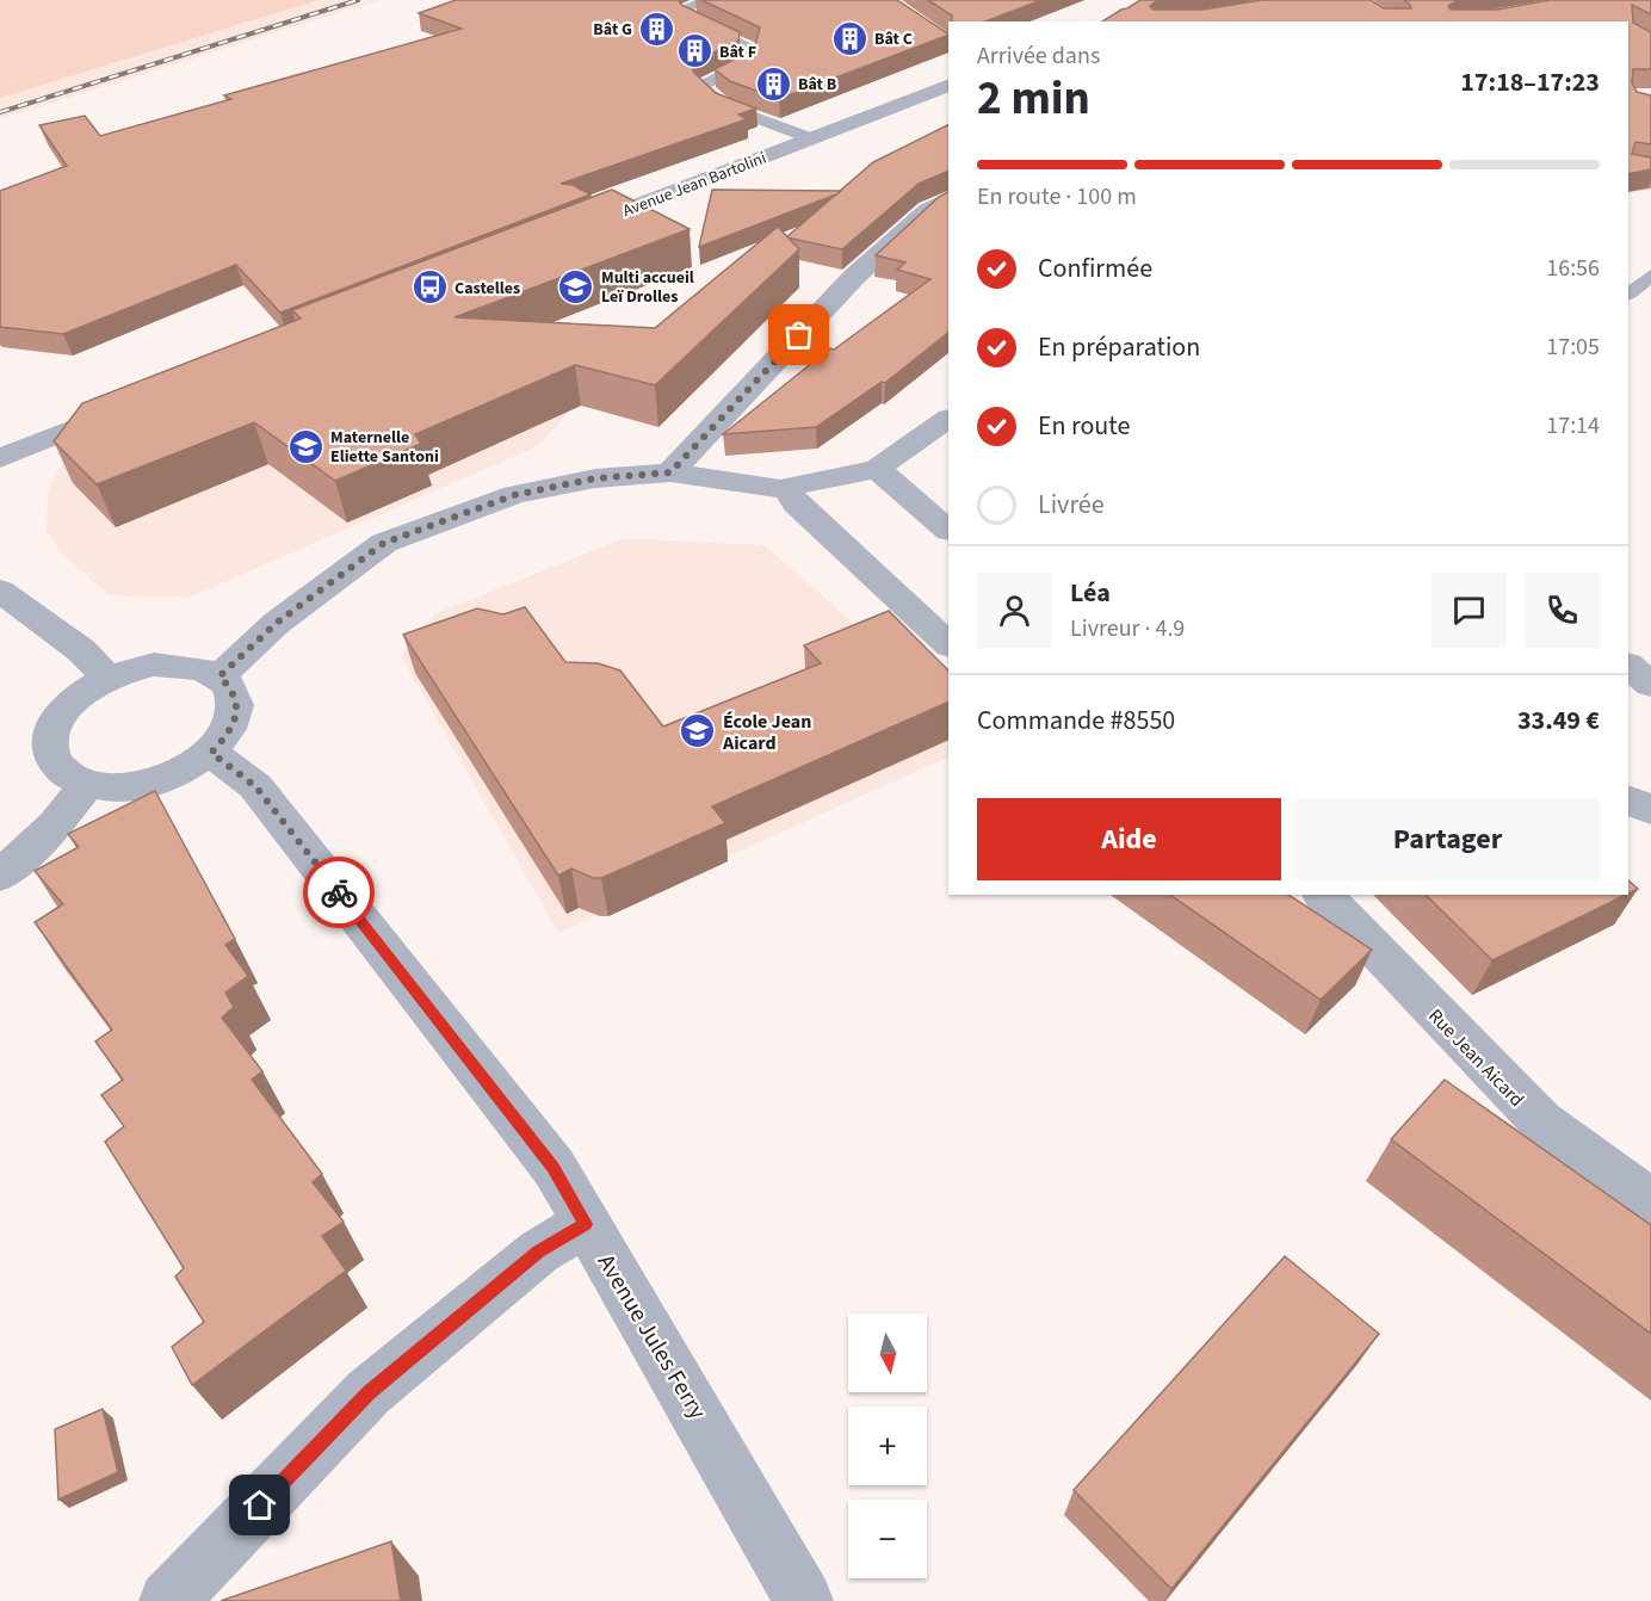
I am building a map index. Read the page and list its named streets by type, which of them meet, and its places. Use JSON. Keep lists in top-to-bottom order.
{
  "streets": {
    "street": ["Avenue Jean Bartolini", "Rue Jean Aicard", "Avenue Jules Ferry"]
  },
  "places": {
    "building": [
      "Bât G",
      "Bât C",
      "Bât F",
      "Bât B"
    ],
    "school or university": ["Multi accueil Leï Drolles", "Maternelle Eliette Santoni", "École Jean Aicard"],
    "bus stop": ["Castelles"]
  },
  "north": "bottom",
  "page": {
    "heading": ["2 min", "Arrivée dans", "17:18–17:23"],
    "panel": [
      "Léa",
      "Livreur · 4.9",
      "Commande #8550",
      "33.49 €"
    ],
    "bar": "En route · 100 m",
    "list": [
      ["Confirmée", "16:56"],
      ["En préparation", "17:05"],
      ["En route", "17:14"],
      "Livrée"
    ],
    "buttons": ["Aide", "Partager"],
    "map_buttons": ["+", "−"]
  }
}
